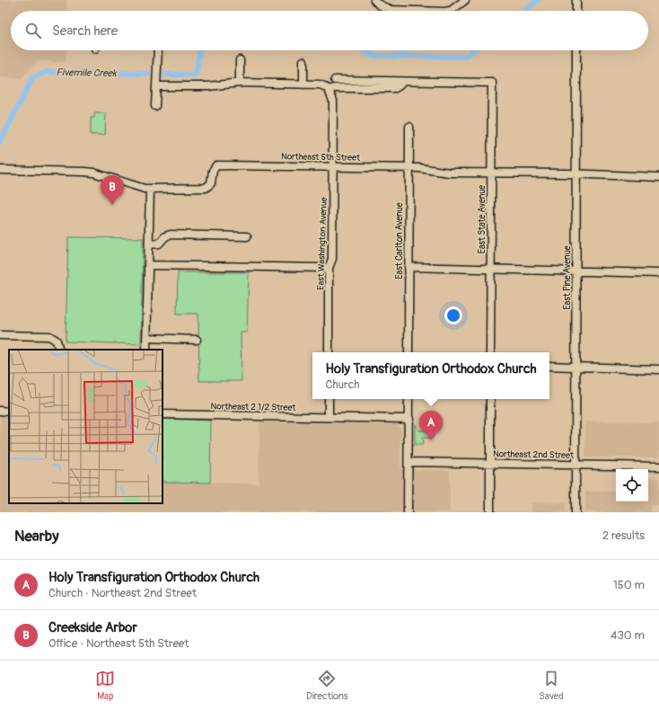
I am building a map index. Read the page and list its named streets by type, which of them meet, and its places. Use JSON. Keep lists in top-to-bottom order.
{
  "streets": {
    "street": [
      "Northeast 5th Street",
      "East State Avenue",
      "East Carlton Avenue",
      "East Washington Avenue",
      "East Pine Avenue",
      "Northeast 2 1/2 Street",
      "Northeast 2nd Street"
    ]
  },
  "crossings": [
    ["Northeast 5th Street", "East State Avenue"],
    ["Northeast 5th Street", "East Carlton Avenue"],
    ["Northeast 5th Street", "East Washington Avenue"],
    ["Northeast 5th Street", "East Pine Avenue"],
    ["East Pine Avenue", "Northeast 2nd Street"]
  ],
  "water": ["Fivemile Creek"],
  "page": {
    "search": "Search here",
    "pins": ["B", "A"],
    "popup": ["Holy Transfiguration Orthodox Church", "Church"],
    "heading": ["Nearby", "2 results"],
    "list": [
      {
        "mark": "A",
        "name": "Holy Transfiguration Orthodox Church",
        "note": "Church · Northeast 2nd Street",
        "value": "150 m"
      },
      {
        "mark": "B",
        "name": "Creekside Arbor",
        "note": "Office · Northeast 5th Street",
        "value": "430 m"
      }
    ],
    "nav": ["Map", "Directions", "Saved"]
  }
}
